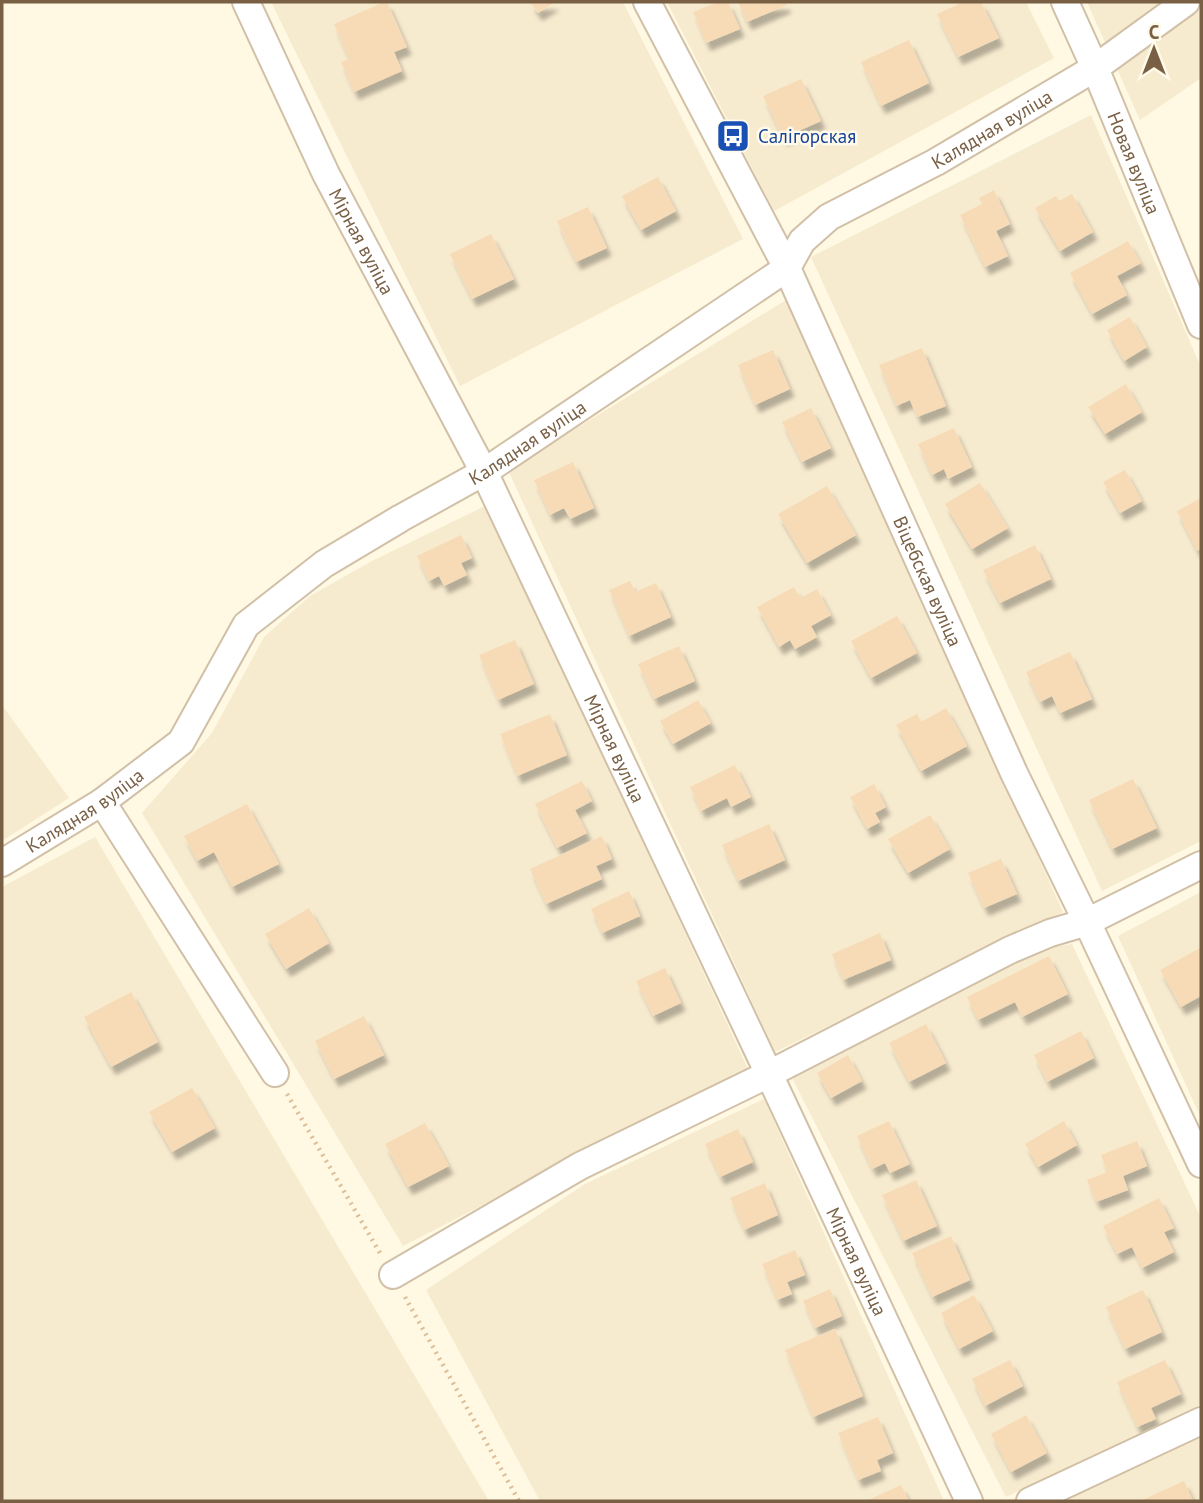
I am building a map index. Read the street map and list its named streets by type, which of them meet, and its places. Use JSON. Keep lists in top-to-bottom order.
{
  "streets": {
    "street": [
      "Калядная вуліца",
      "Новая вуліца",
      "Мірная вуліца",
      "Віцебская вуліца"
    ]
  },
  "crossings": [
    ["Калядная вуліца", "Новая вуліца"],
    ["Калядная вуліца", "Мірная вуліца"],
    ["Калядная вуліца", "Віцебская вуліца"]
  ],
  "places": {
    "bus stop": ["Салігорская"]
  },
  "north": "top"
}
